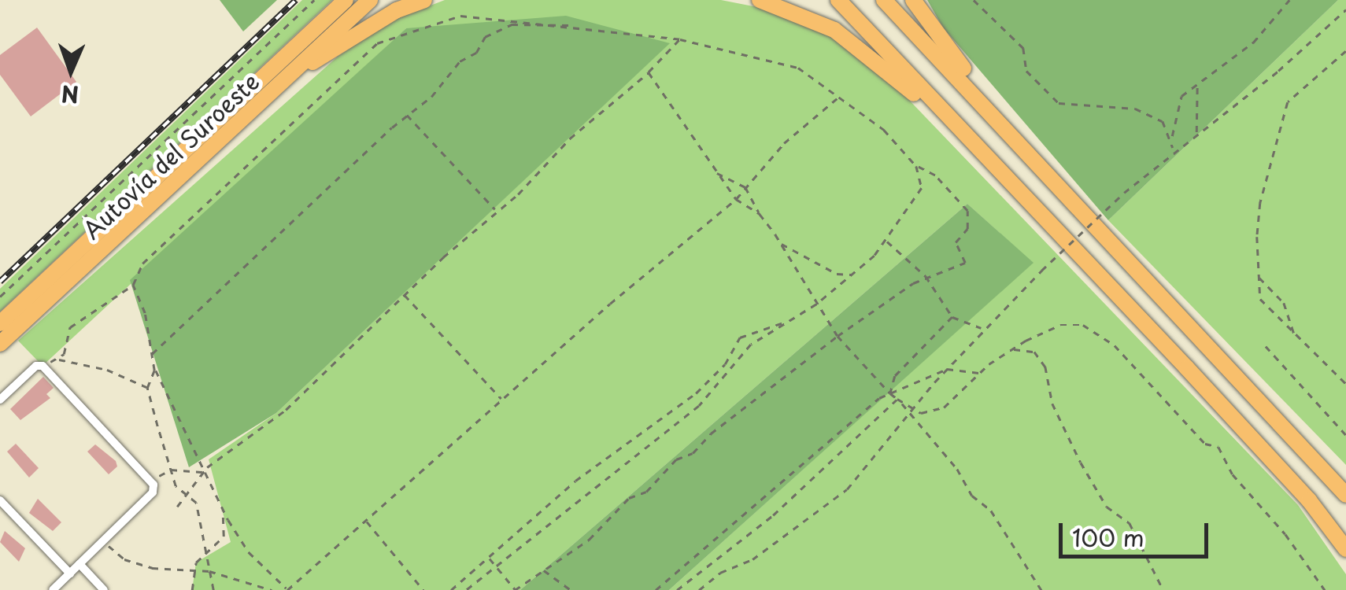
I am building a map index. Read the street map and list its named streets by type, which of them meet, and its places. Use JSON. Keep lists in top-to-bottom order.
{
  "streets": {
    "highway": ["Autovía del Suroeste"]
  },
  "scale_bar": "100 m",
  "north": "bottom"
}
